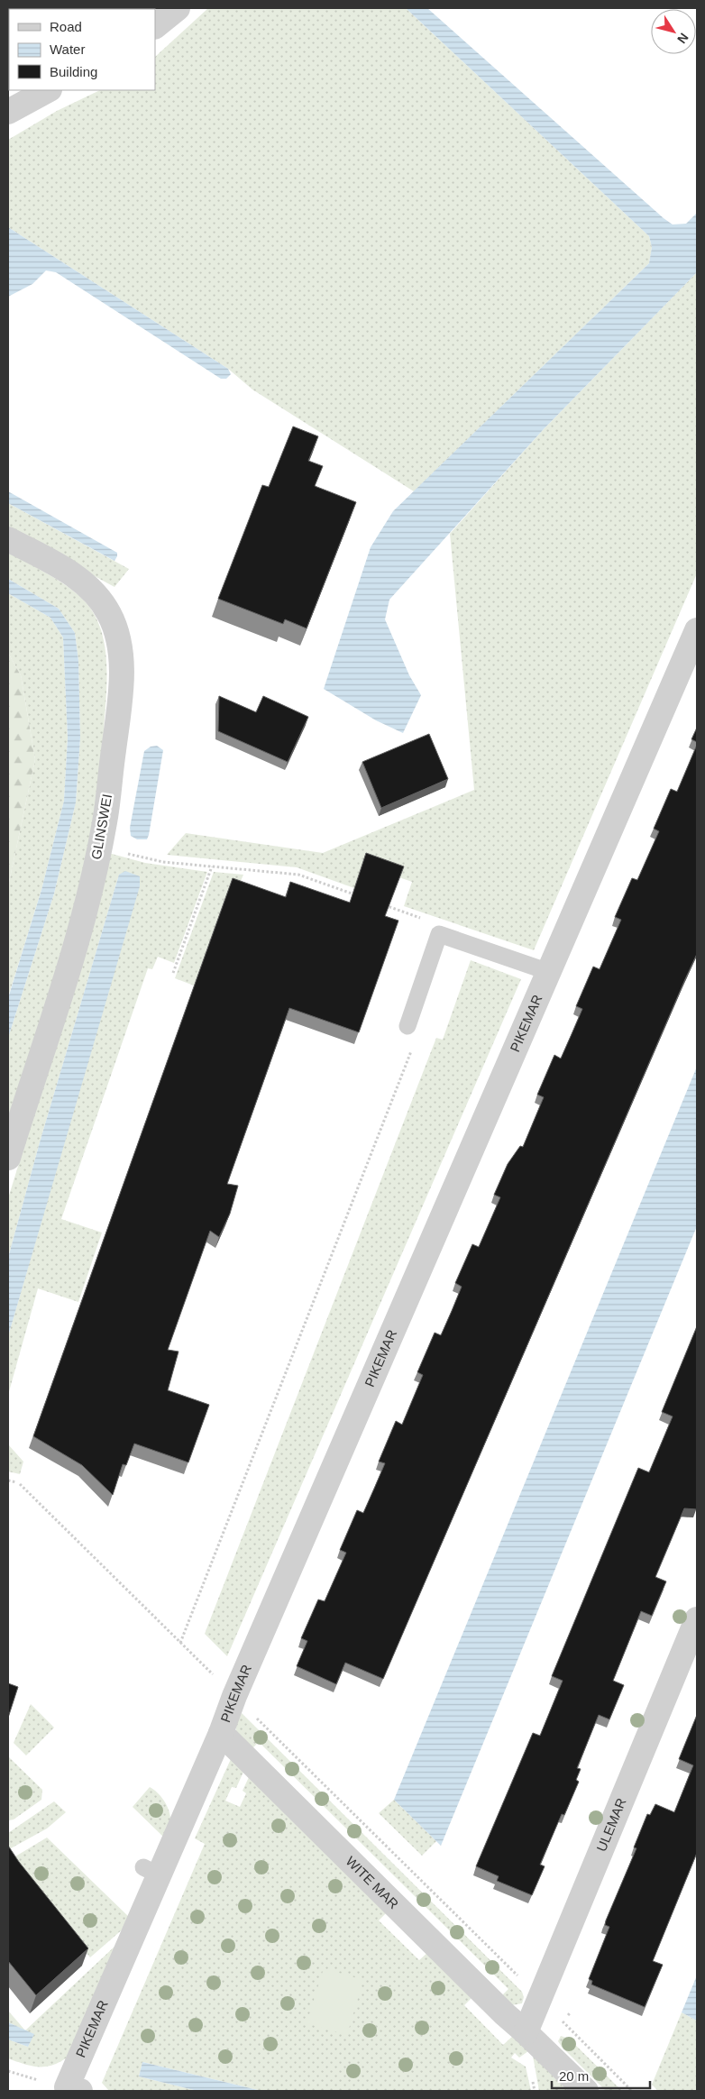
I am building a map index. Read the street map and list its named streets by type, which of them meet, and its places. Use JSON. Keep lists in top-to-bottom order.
{
  "streets": {
    "street": [
      "GLINSWEI",
      "PIKEMAR",
      "ULEMAR",
      "WITE MAR"
    ]
  },
  "crossings": [
    ["PIKEMAR", "WITE MAR"],
    ["ULEMAR", "WITE MAR"]
  ],
  "legend": ["Road", "Water", "Building"],
  "scale_bar": "20 m",
  "north": "bottom right"
}
